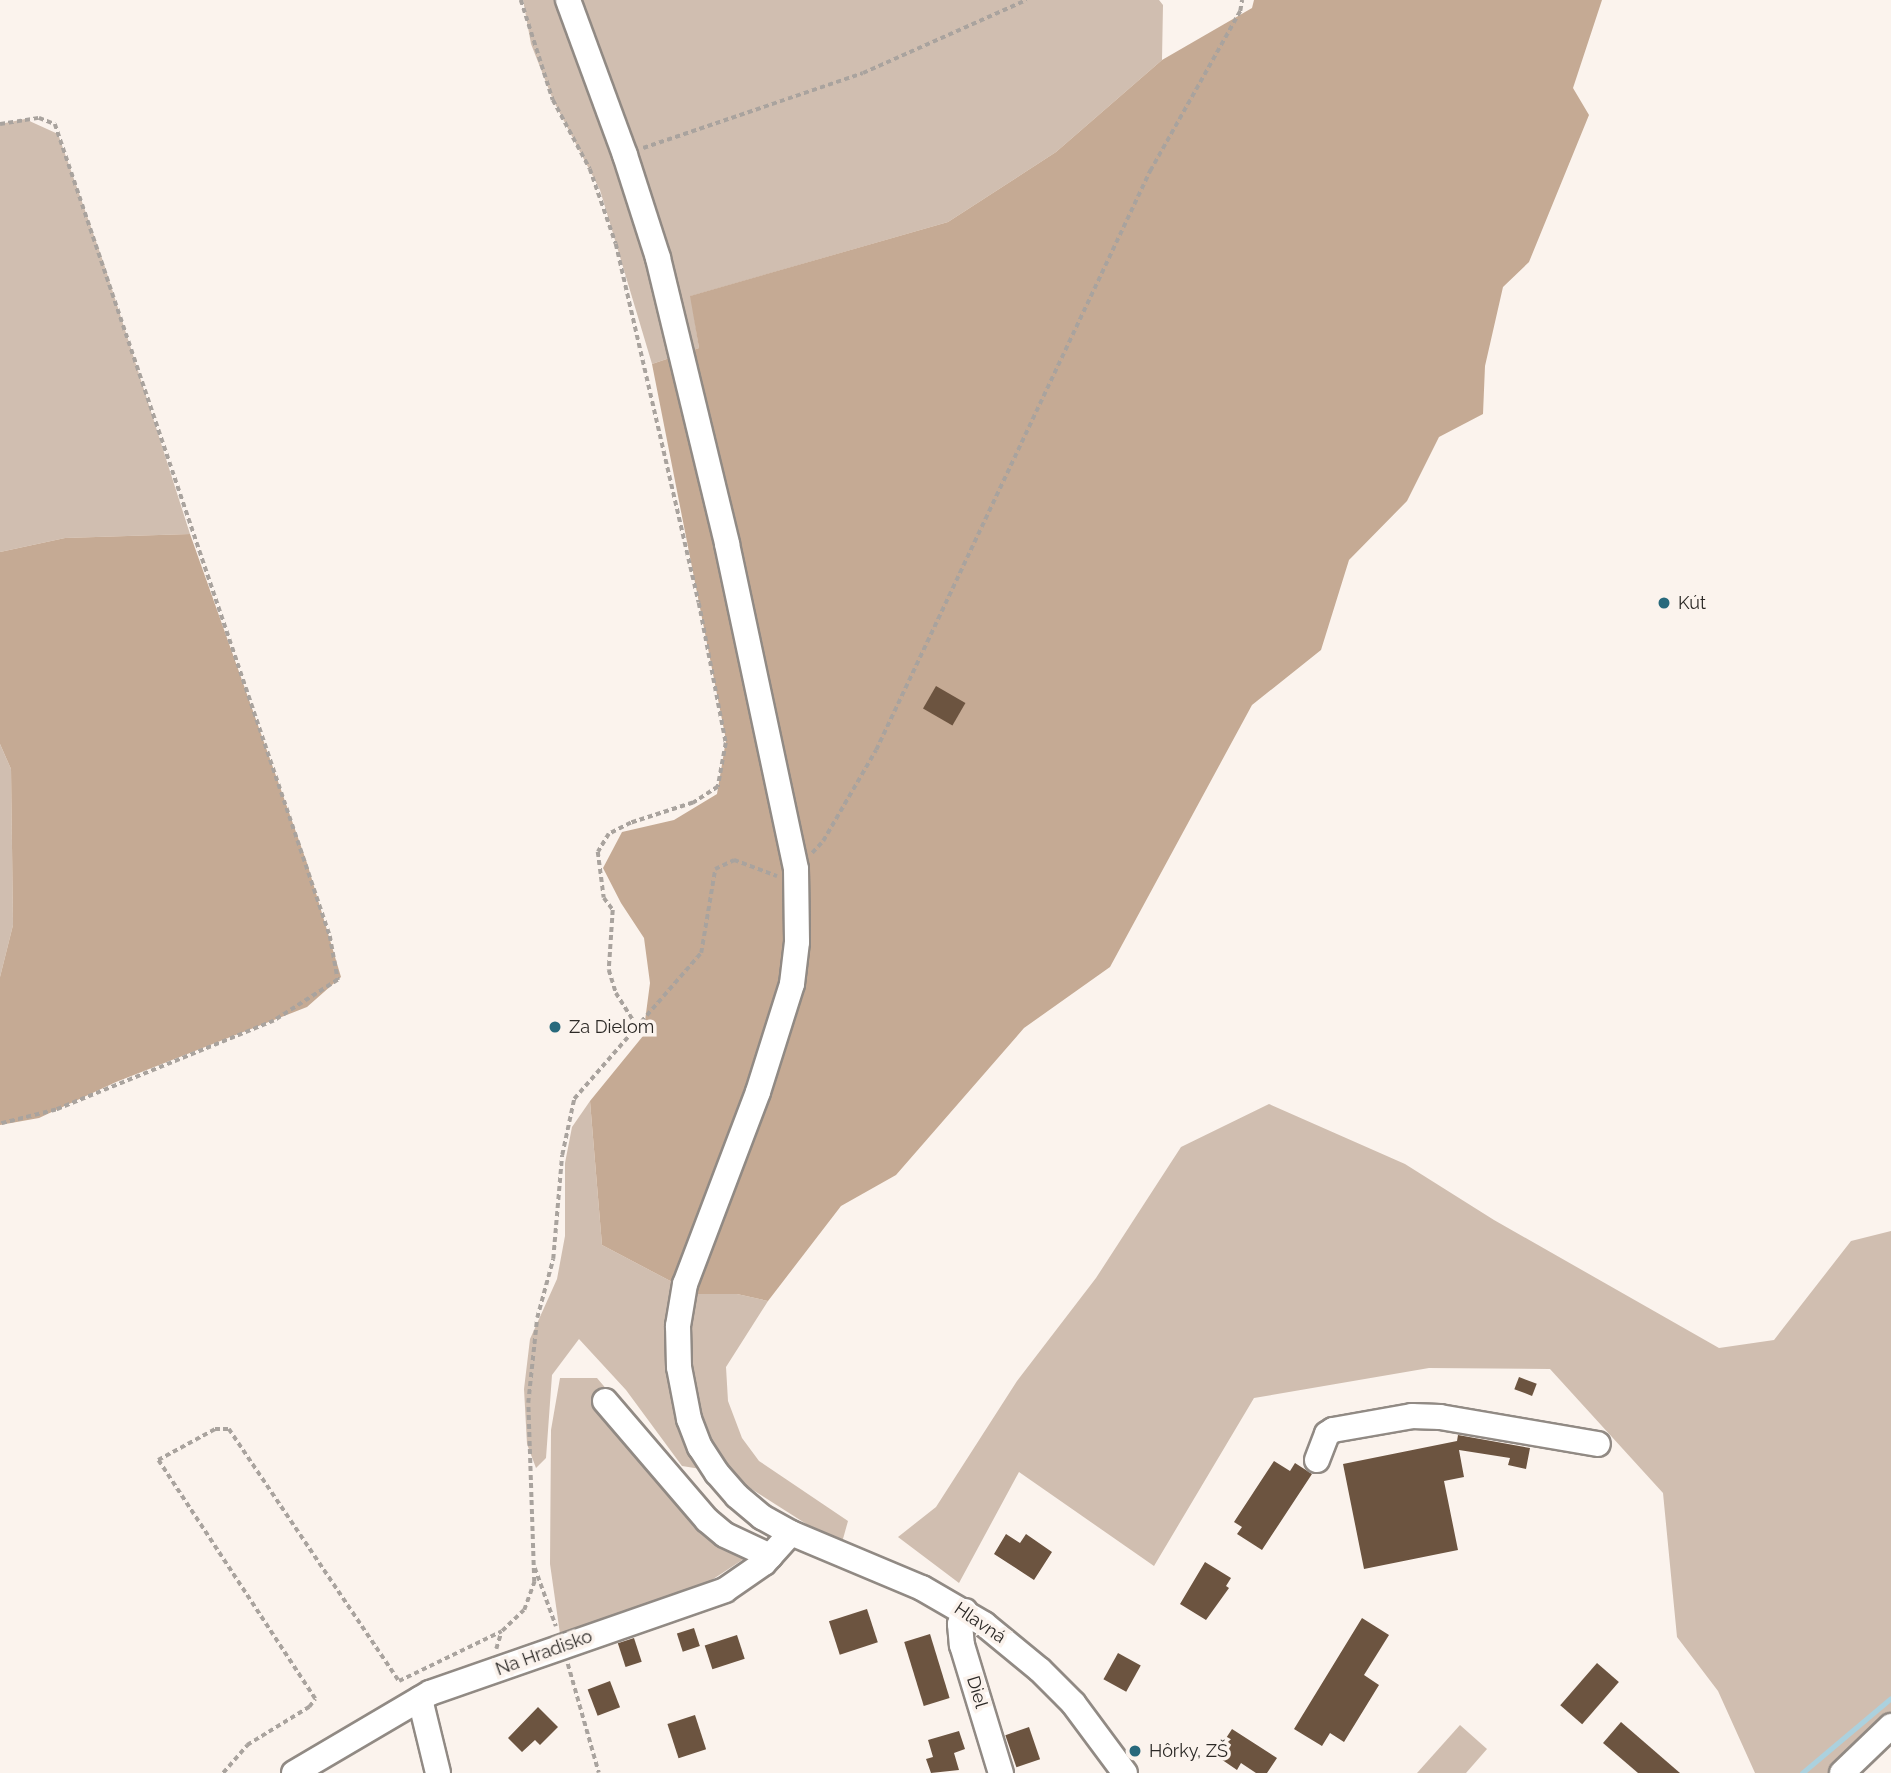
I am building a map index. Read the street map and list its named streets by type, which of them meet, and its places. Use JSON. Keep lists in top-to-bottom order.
{
  "streets": {
    "street": ["Hlavná", "Na Hradisko", "Diel"]
  },
  "crossings": [
    ["Hlavná", "Na Hradisko"],
    ["Hlavná", "Diel"]
  ],
  "places": ["Kút", "Za Dielom", "Hôrky, ZŠ"]
}
